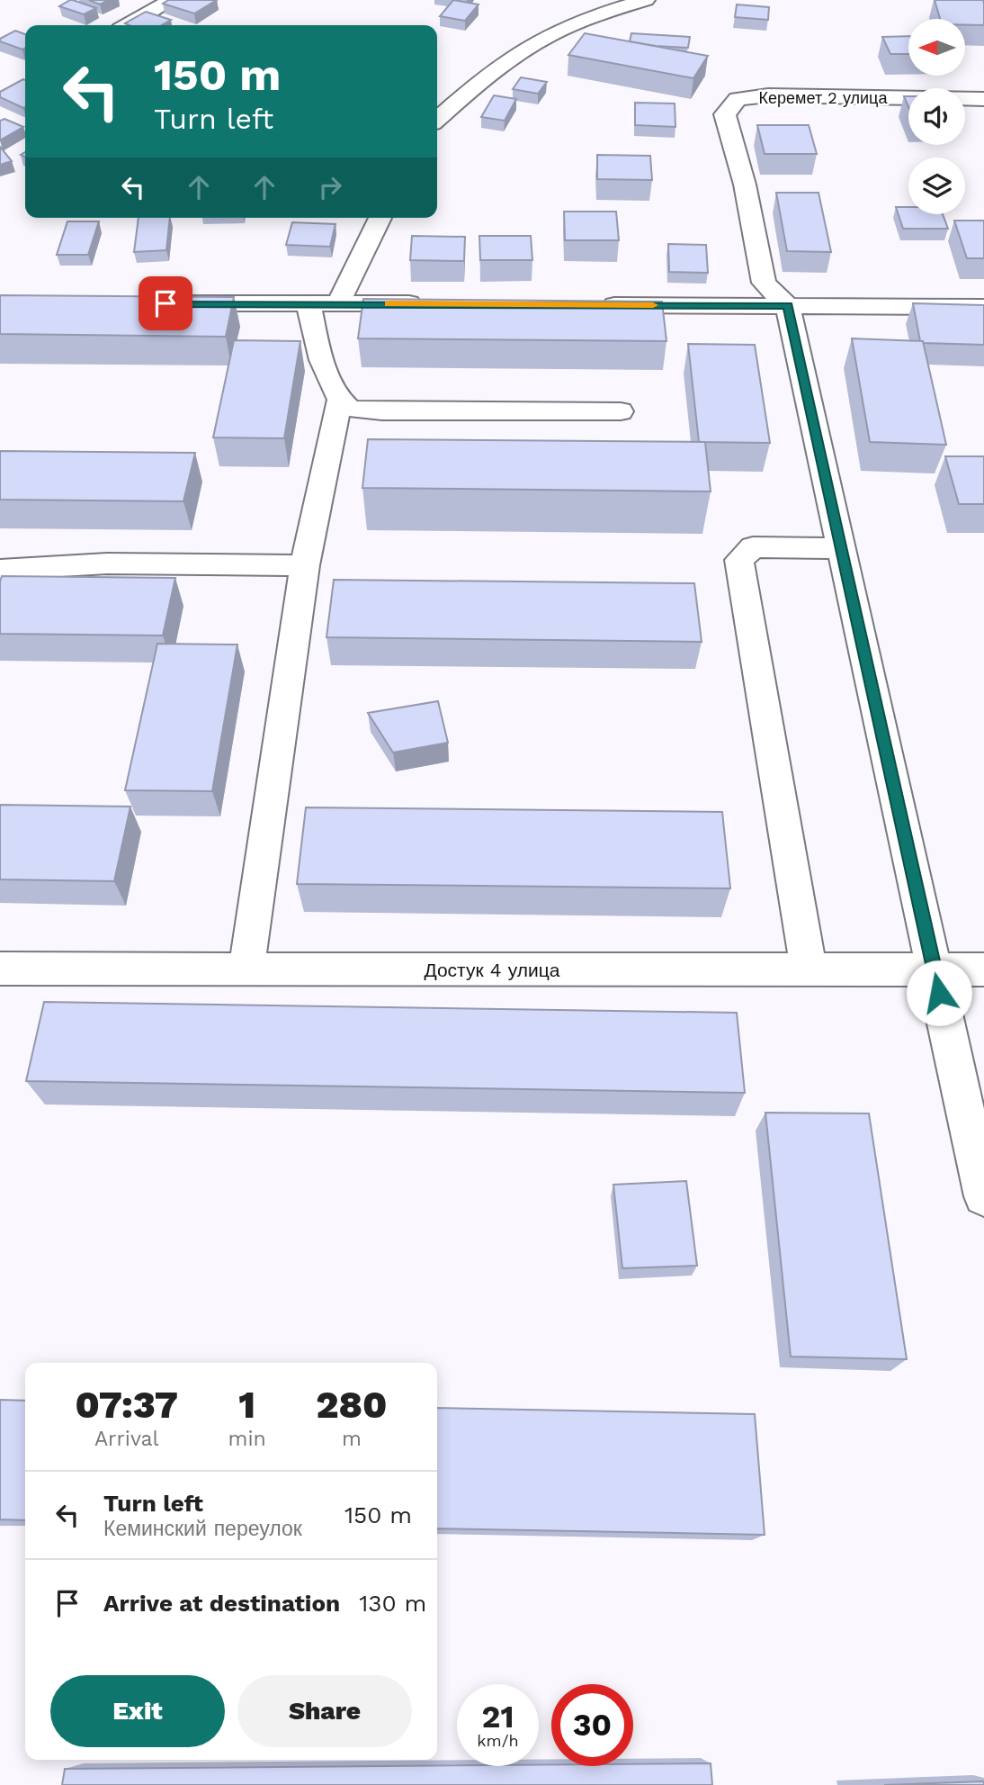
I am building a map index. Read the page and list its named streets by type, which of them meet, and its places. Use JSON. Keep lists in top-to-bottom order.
{
  "streets": {
    "street": ["Керемет 2 улица", "Достук 4 улица"]
  },
  "north": "left",
  "page": {
    "turn": ["150 m", "Turn left"],
    "eta": [
      "07:37",
      "Arrival",
      "1",
      "min",
      "280",
      "m"
    ],
    "list": [
      {
        "name": "Turn left",
        "note": "Кеминский переулок",
        "value": "150 m"
      },
      {
        "name": "Arrive at destination",
        "value": "130 m"
      }
    ],
    "buttons": ["Exit", "Share"],
    "speed": "21 km/h",
    "limit": "30"
  }
}
